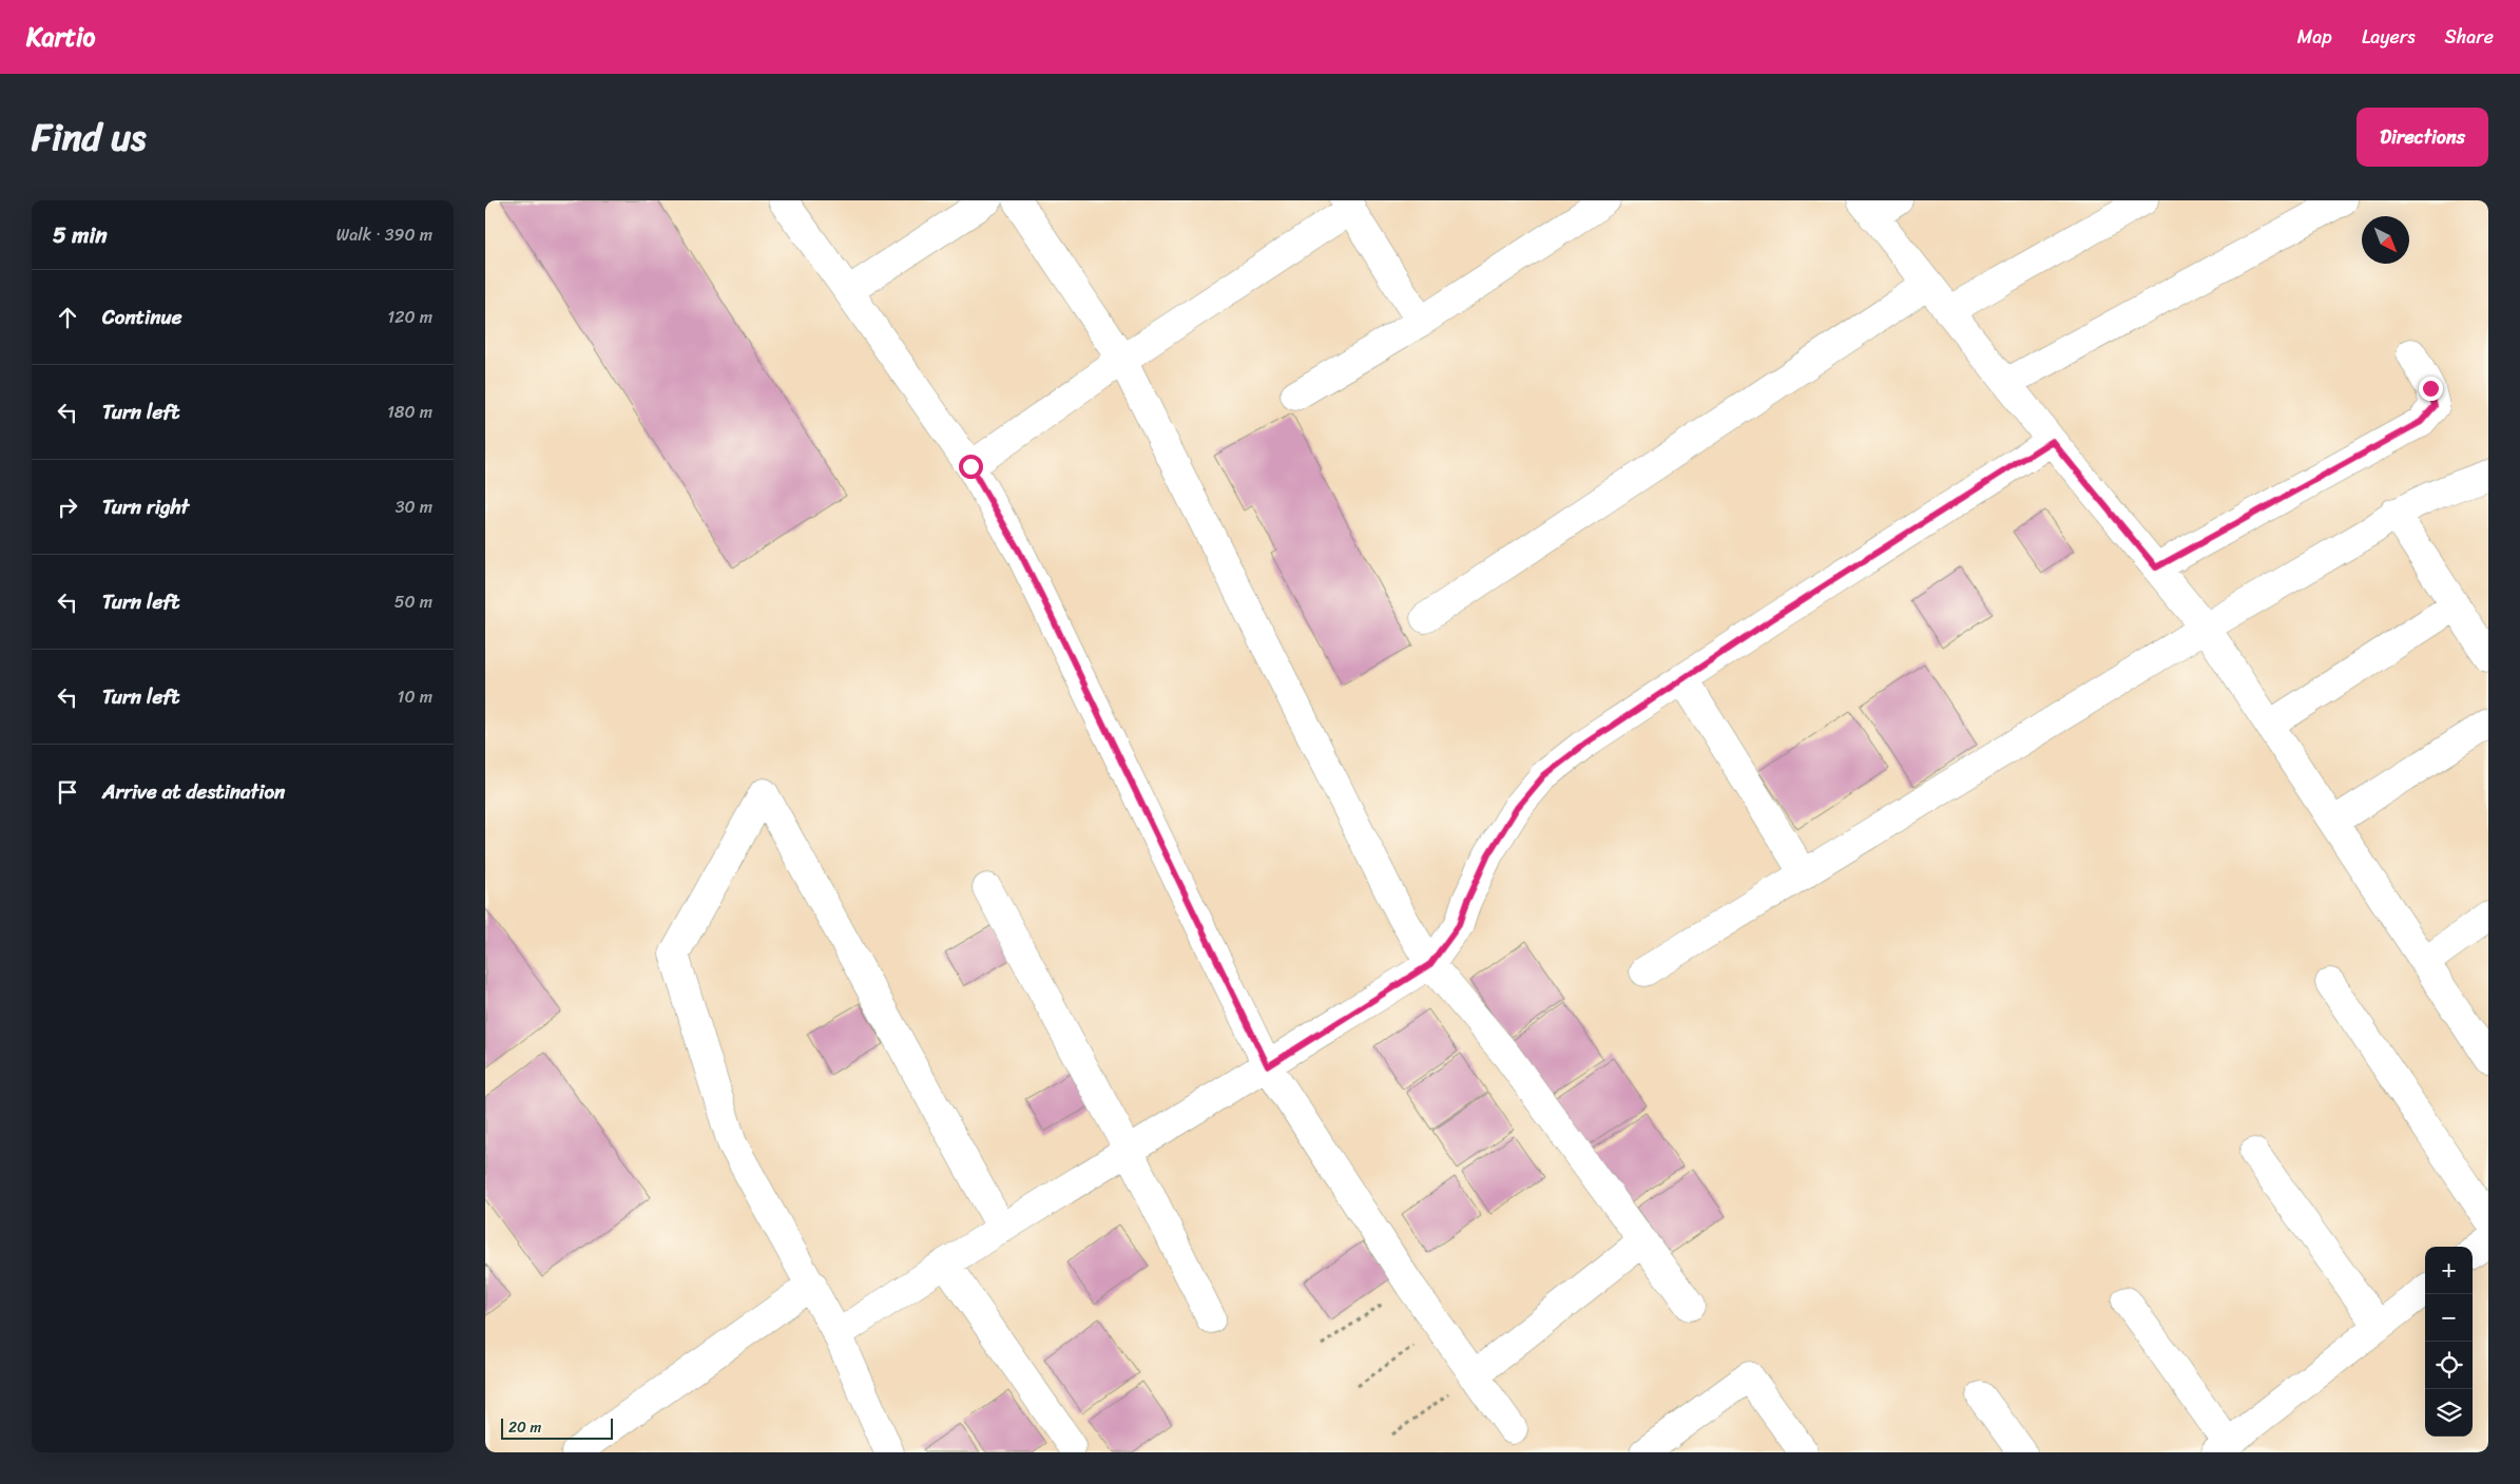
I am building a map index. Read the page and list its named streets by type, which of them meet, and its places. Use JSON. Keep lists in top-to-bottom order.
{
  "scale_bar": "20 m",
  "north": "bottom right",
  "page": {
    "header": "Kartio",
    "nav": ["Map", "Layers", "Share"],
    "title": "Find us",
    "buttons": "Directions",
    "heading": ["5 min", "Walk · 390 m"],
    "list": [
      ["Continue", "120 m"],
      ["Turn left", "180 m"],
      ["Turn right", "30 m"],
      ["Turn left", "50 m"],
      ["Turn left", "10 m"],
      "Arrive at destination"
    ],
    "map_buttons": ["+", "−"],
    "scale": "20 m"
  }
}
